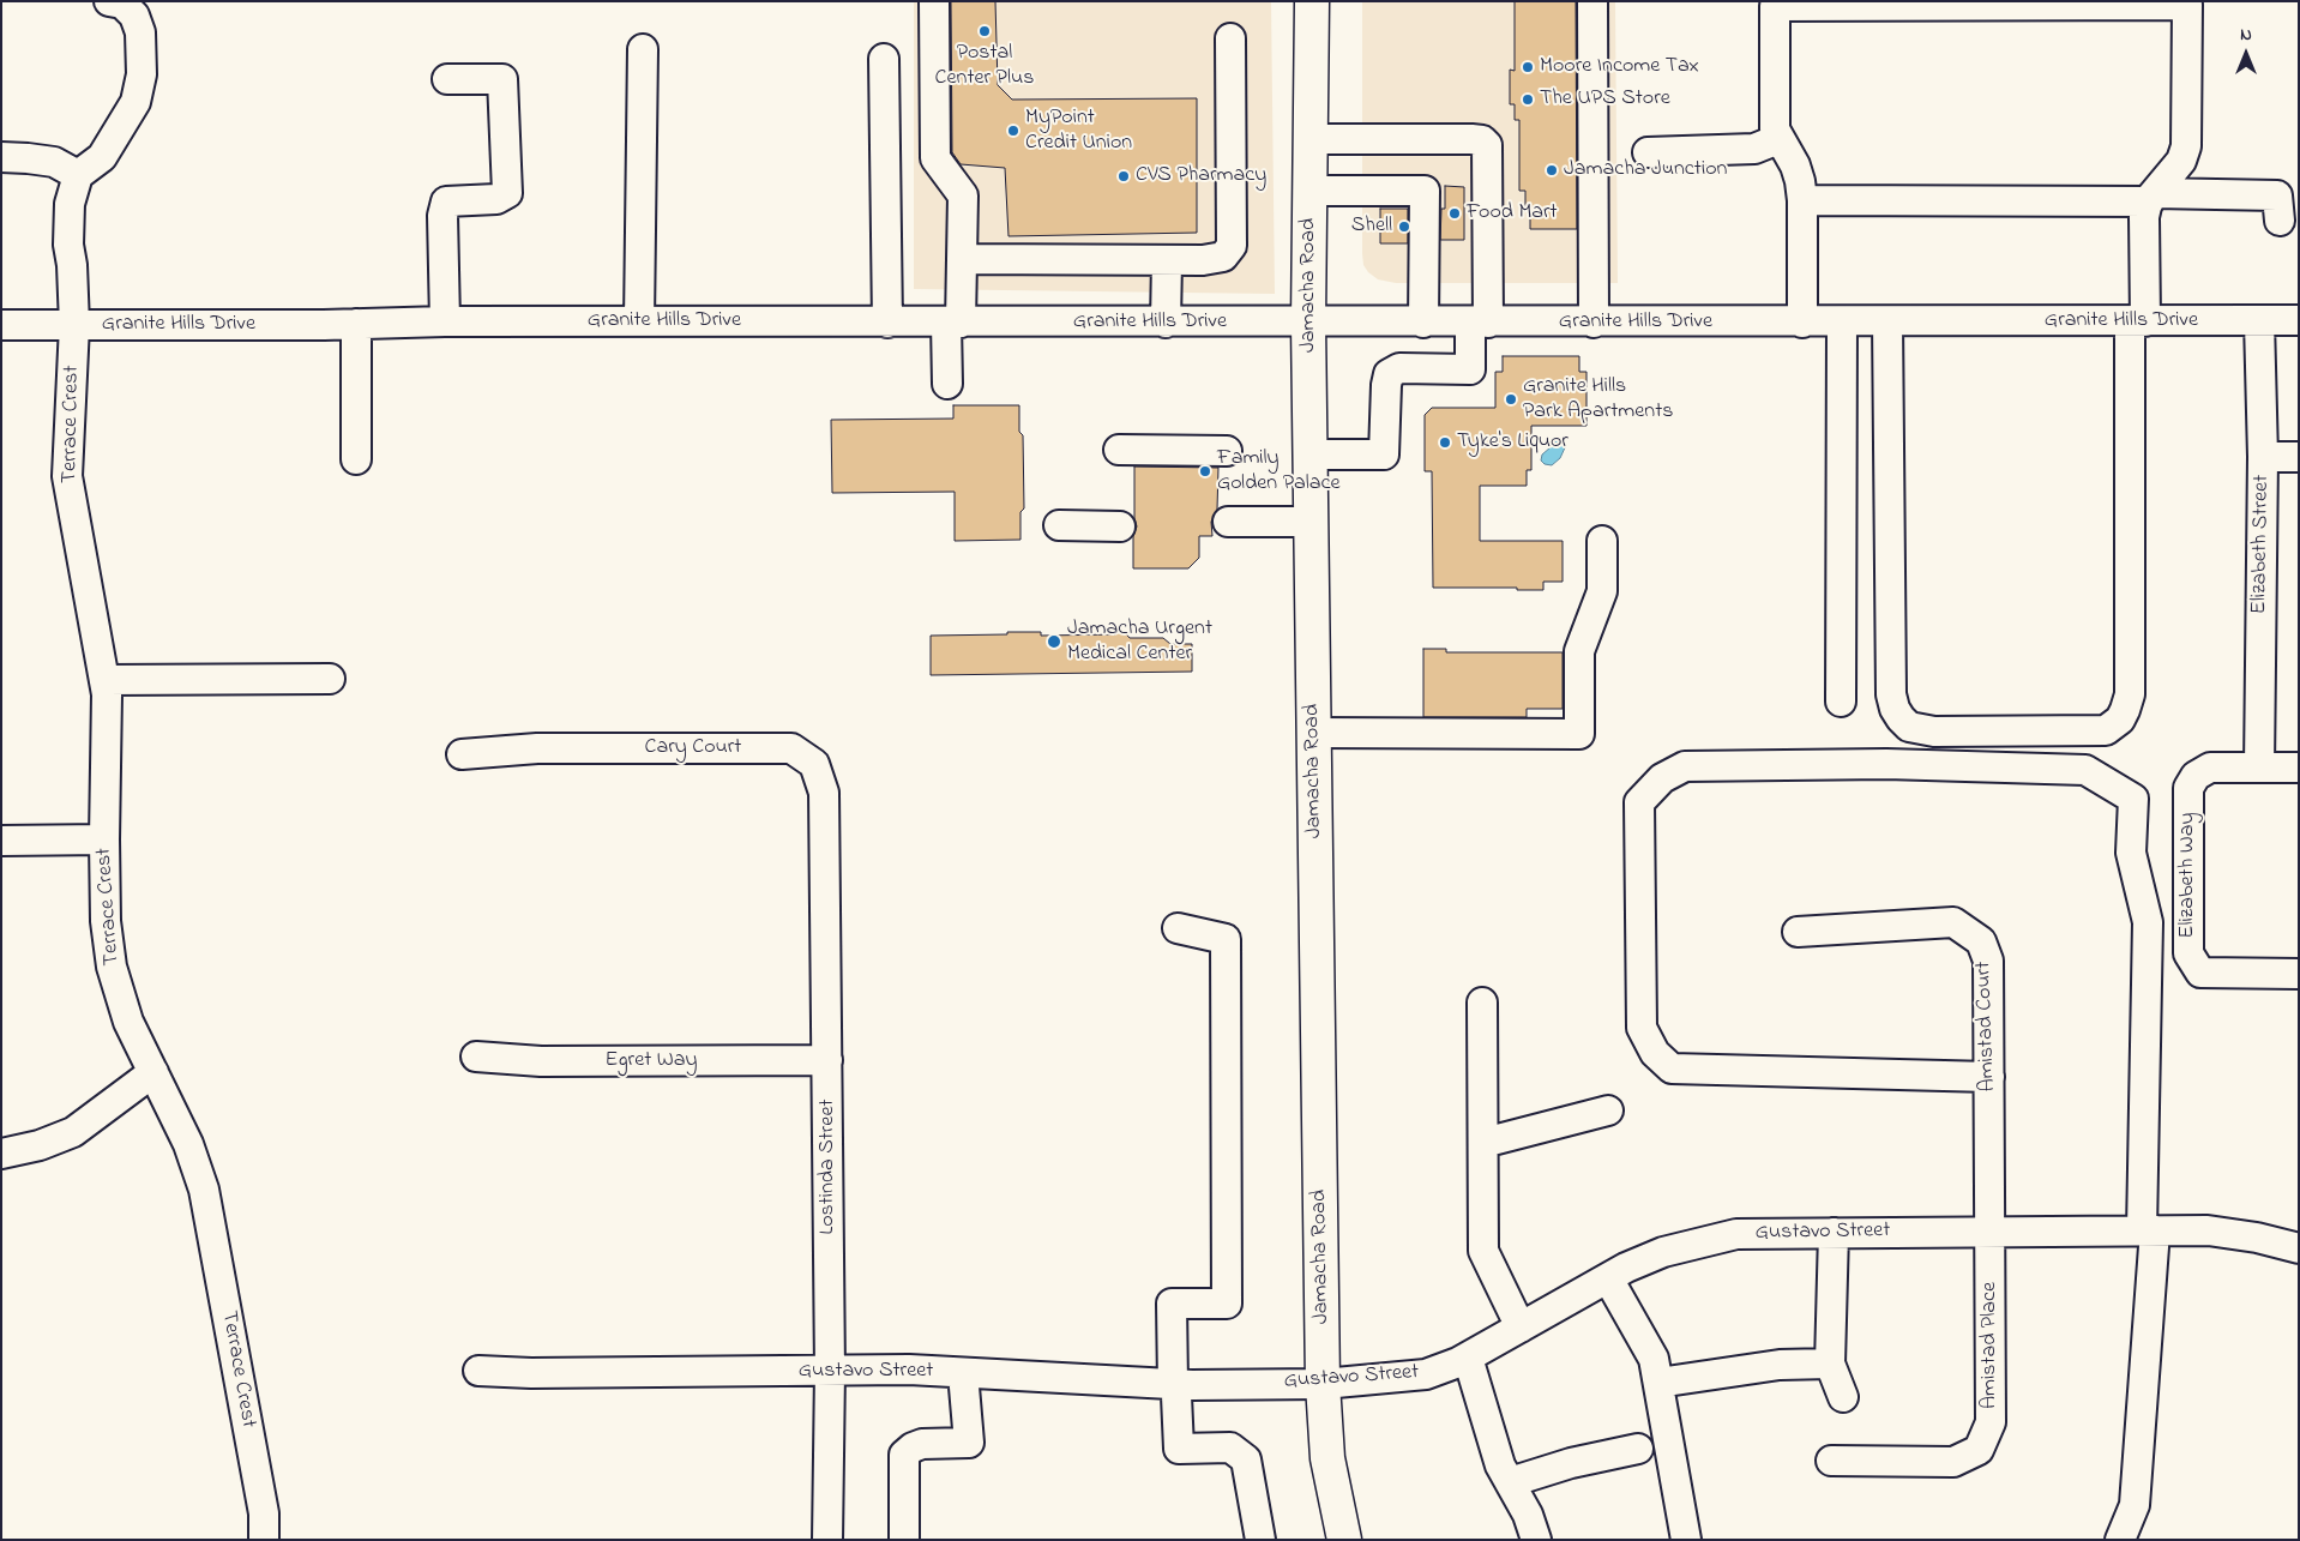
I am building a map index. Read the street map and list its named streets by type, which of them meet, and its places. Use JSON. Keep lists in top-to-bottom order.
{
  "streets": {
    "main road": ["Jamacha Road"],
    "street": [
      "Granite Hills Drive",
      "Terrace Crest",
      "Elizabeth Street",
      "Cary Court",
      "Elizabeth Way",
      "Amistad Court",
      "Egret Way",
      "Lostinda Street",
      "Gustavo Street",
      "Amistad Place"
    ]
  },
  "crossings": [
    ["Jamacha Road", "Granite Hills Drive"],
    ["Jamacha Road", "Gustavo Street"],
    ["Granite Hills Drive", "Terrace Crest"],
    ["Granite Hills Drive", "Elizabeth Street"],
    ["Elizabeth Street", "Elizabeth Way"],
    ["Cary Court", "Lostinda Street"],
    ["Amistad Court", "Gustavo Street"],
    ["Amistad Court", "Amistad Place"],
    ["Egret Way", "Lostinda Street"],
    ["Lostinda Street", "Gustavo Street"],
    ["Gustavo Street", "Amistad Place"]
  ],
  "places": [
    "Postal Center Plus",
    "Moore Income Tax",
    "The UPS Store",
    "MyPoint Credit Union",
    "Jamacha Junction",
    "CVS Pharmacy",
    "Food Mart",
    "Shell",
    "Granite Hills Park Apartments",
    "Tyke's Liquor",
    "Family Golden Palace",
    "Jamacha Urgent Medical Center"
  ],
  "north": "top"
}
